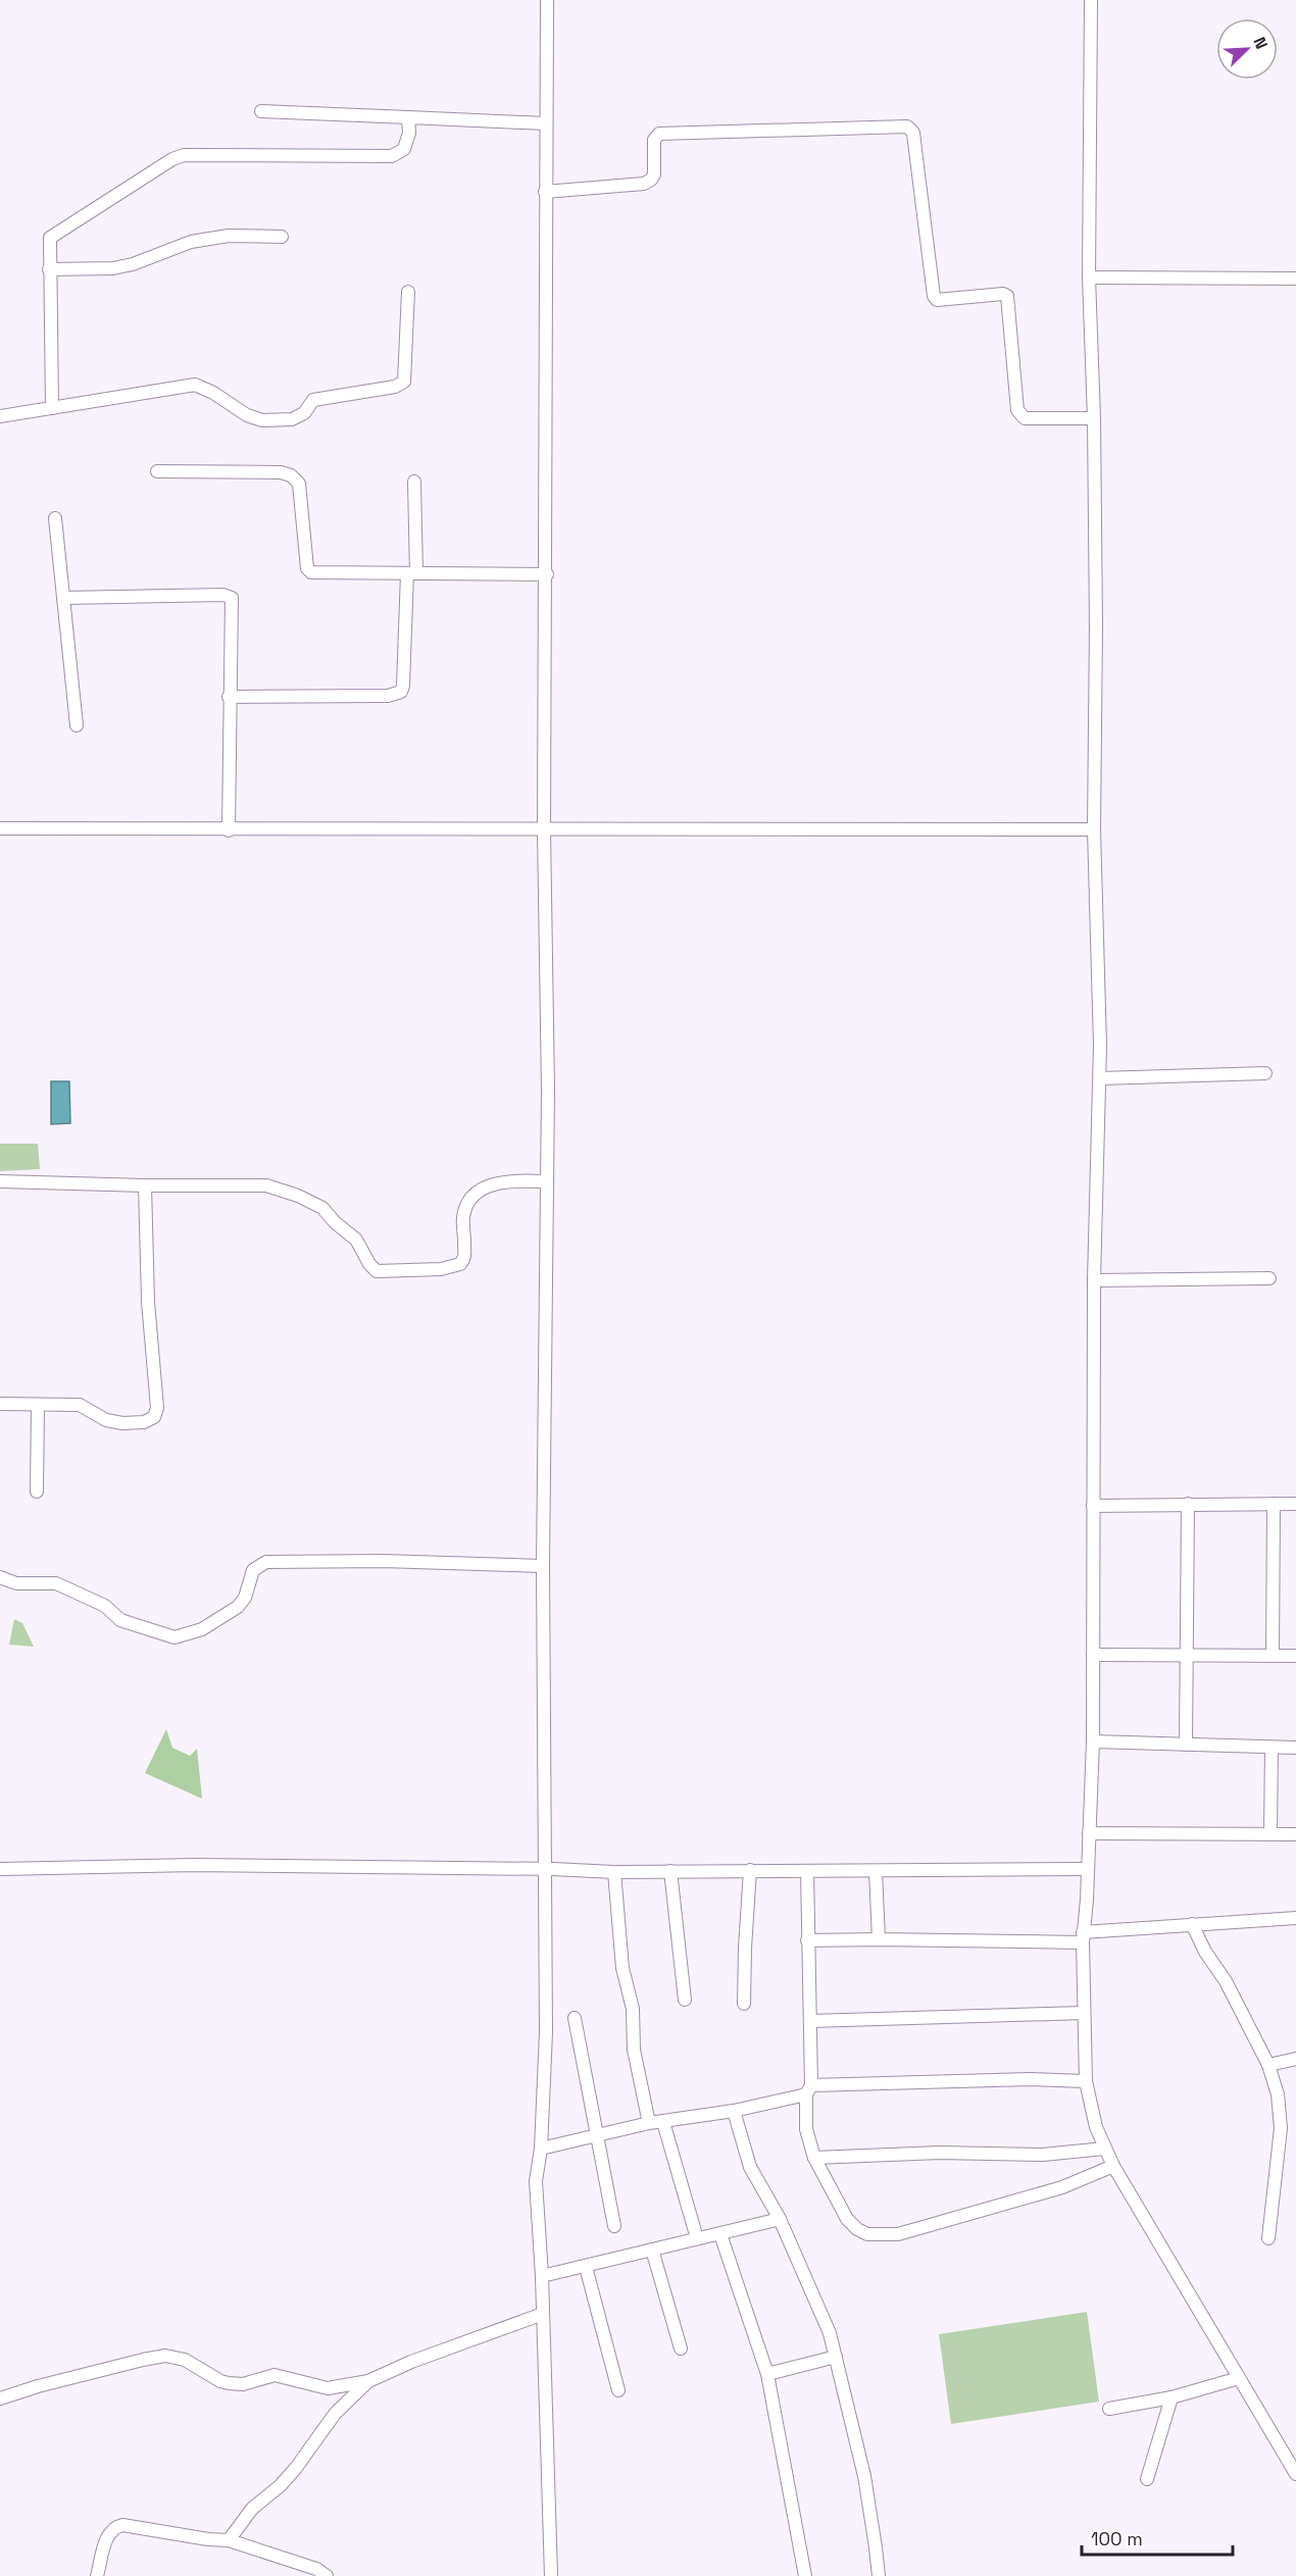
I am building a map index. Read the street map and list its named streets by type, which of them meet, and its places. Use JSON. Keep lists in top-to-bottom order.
{
  "scale_bar": "100 m",
  "north": "top right"
}
